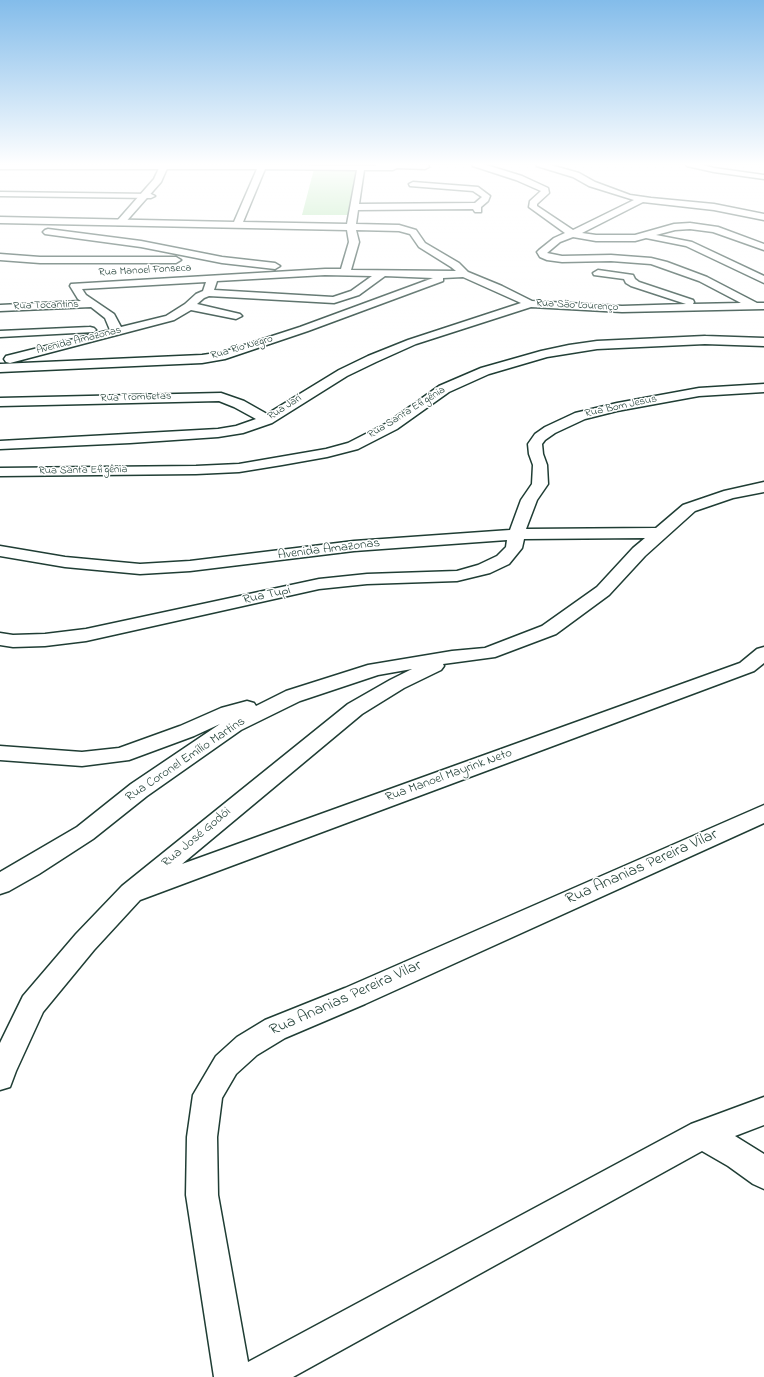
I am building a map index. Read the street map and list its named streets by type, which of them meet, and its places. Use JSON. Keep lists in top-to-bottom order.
{
  "streets": {
    "street": [
      "Rua Manoel Fonseca",
      "Rua Tocantins",
      "Rua São Lourenço",
      "Avenida Amazonas",
      "Rua Rio Negro",
      "Rua Trombetas",
      "Rua Bom Jesus",
      "Rua Jarí",
      "Rua Santa Efigênia",
      "Rua Tupi",
      "Rua Coronel Emílio Martins",
      "Rua Manoel Mayrink Neto",
      "Rua José Godói",
      "Rua Ananias Pereira Vilar"
    ]
  },
  "crossings": [
    ["Rua Manoel Fonseca", "Rua São Lourenço"],
    ["Rua São Lourenço", "Rua Rio Negro"],
    ["Rua São Lourenço", "Rua Jarí"],
    ["Avenida Amazonas", "Rua Bom Jesus"],
    ["Avenida Amazonas", "Rua Tupi"],
    ["Avenida Amazonas", "Rua Coronel Emílio Martins"],
    ["Rua Trombetas", "Rua Jarí"],
    ["Rua Bom Jesus", "Rua Tupi"],
    ["Rua Coronel Emílio Martins", "Rua José Godói"],
    ["Rua Manoel Mayrink Neto", "Rua José Godói"]
  ]
}
